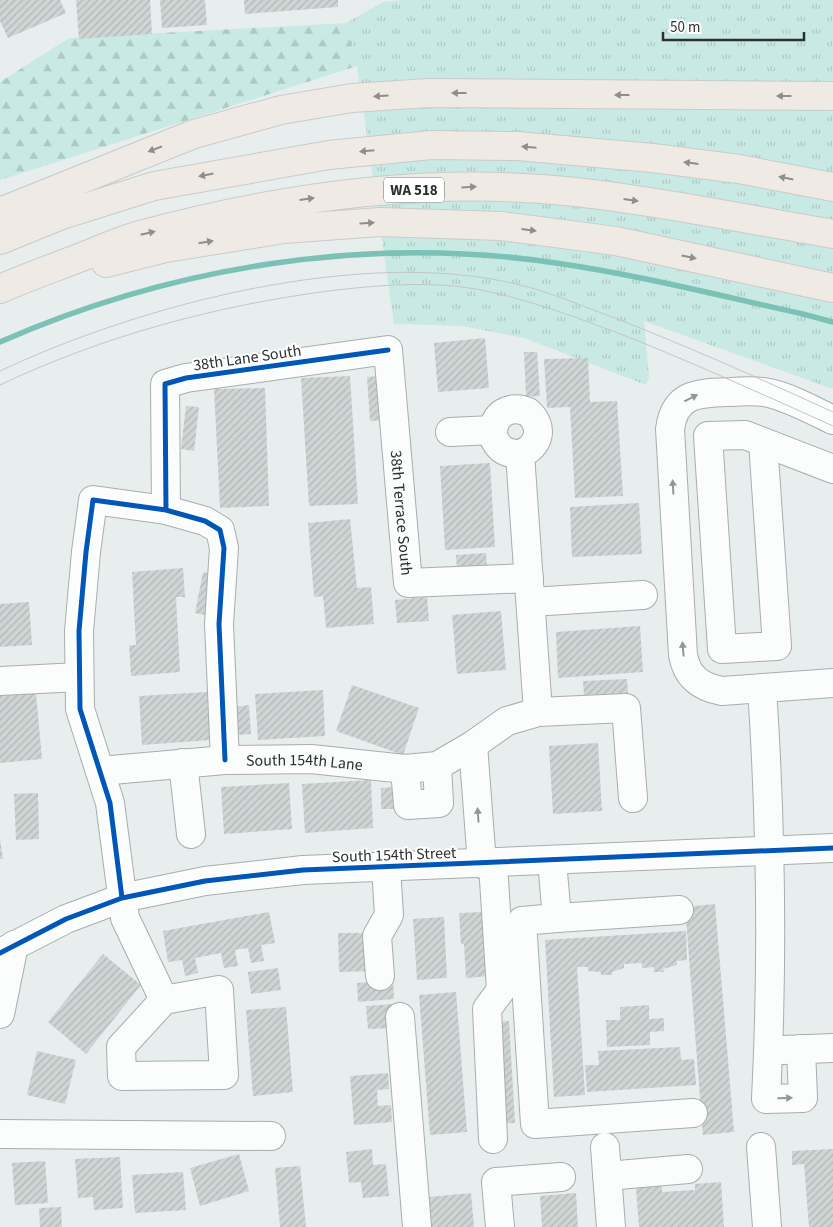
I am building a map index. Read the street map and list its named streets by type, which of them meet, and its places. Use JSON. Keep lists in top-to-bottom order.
{
  "streets": {
    "highway": ["WA 518"],
    "street": [
      "38th Lane South",
      "38th Terrace South",
      "South 154th Lane",
      "South 154th Street"
    ]
  },
  "crossings": [
    ["38th Lane South", "38th Terrace South"]
  ],
  "scale_bar": "50 m"
}
